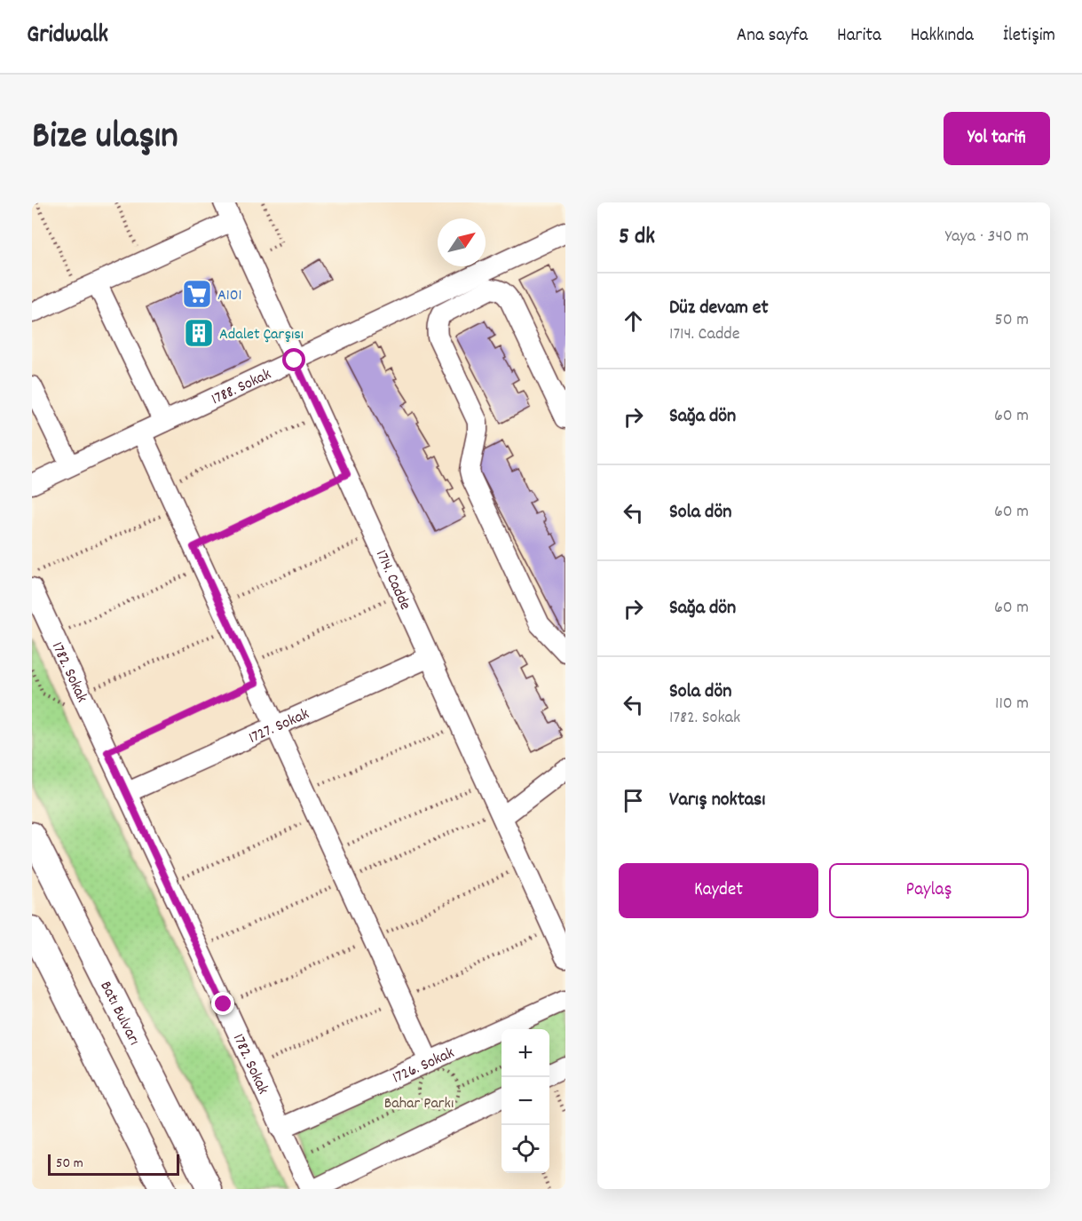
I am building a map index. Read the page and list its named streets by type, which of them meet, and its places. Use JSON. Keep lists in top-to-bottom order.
{
  "streets": {
    "main road": ["Batı Bulvarı"],
    "street": [
      "1788. Sokak",
      "1714. Cadde",
      "1782. Sokak",
      "1727. Sokak",
      "1726. Sokak"
    ]
  },
  "crossings": [
    ["1788. Sokak", "1714. Cadde"],
    ["1714. Cadde", "1727. Sokak"],
    ["1782. Sokak", "1727. Sokak"],
    ["1782. Sokak", "1726. Sokak"]
  ],
  "parks": ["Bahar Parkı"],
  "places": {
    "supermarket": ["A101"],
    "building": ["Adalet Çarşısı"]
  },
  "scale_bar": "50 m",
  "north": "top right",
  "page": {
    "header": "Gridwalk",
    "nav": [
      "Ana sayfa",
      "Harita",
      "Hakkında",
      "İletişim"
    ],
    "title": "Bize ulaşın",
    "buttons": [
      "Yol tarifi",
      ["Kaydet", "Paylaş"]
    ],
    "heading": ["5 dk", "Yaya · 340 m"],
    "list": [
      ["Düz devam et", "1714. Cadde", "50 m"],
      ["Sağa dön", "60 m"],
      ["Sola dön", "60 m"],
      ["Sağa dön", "60 m"],
      ["Sola dön", "1782. Sokak", "110 m"],
      "Varış noktası"
    ],
    "map_buttons": ["+", "−"],
    "scale": "50 m"
  }
}
